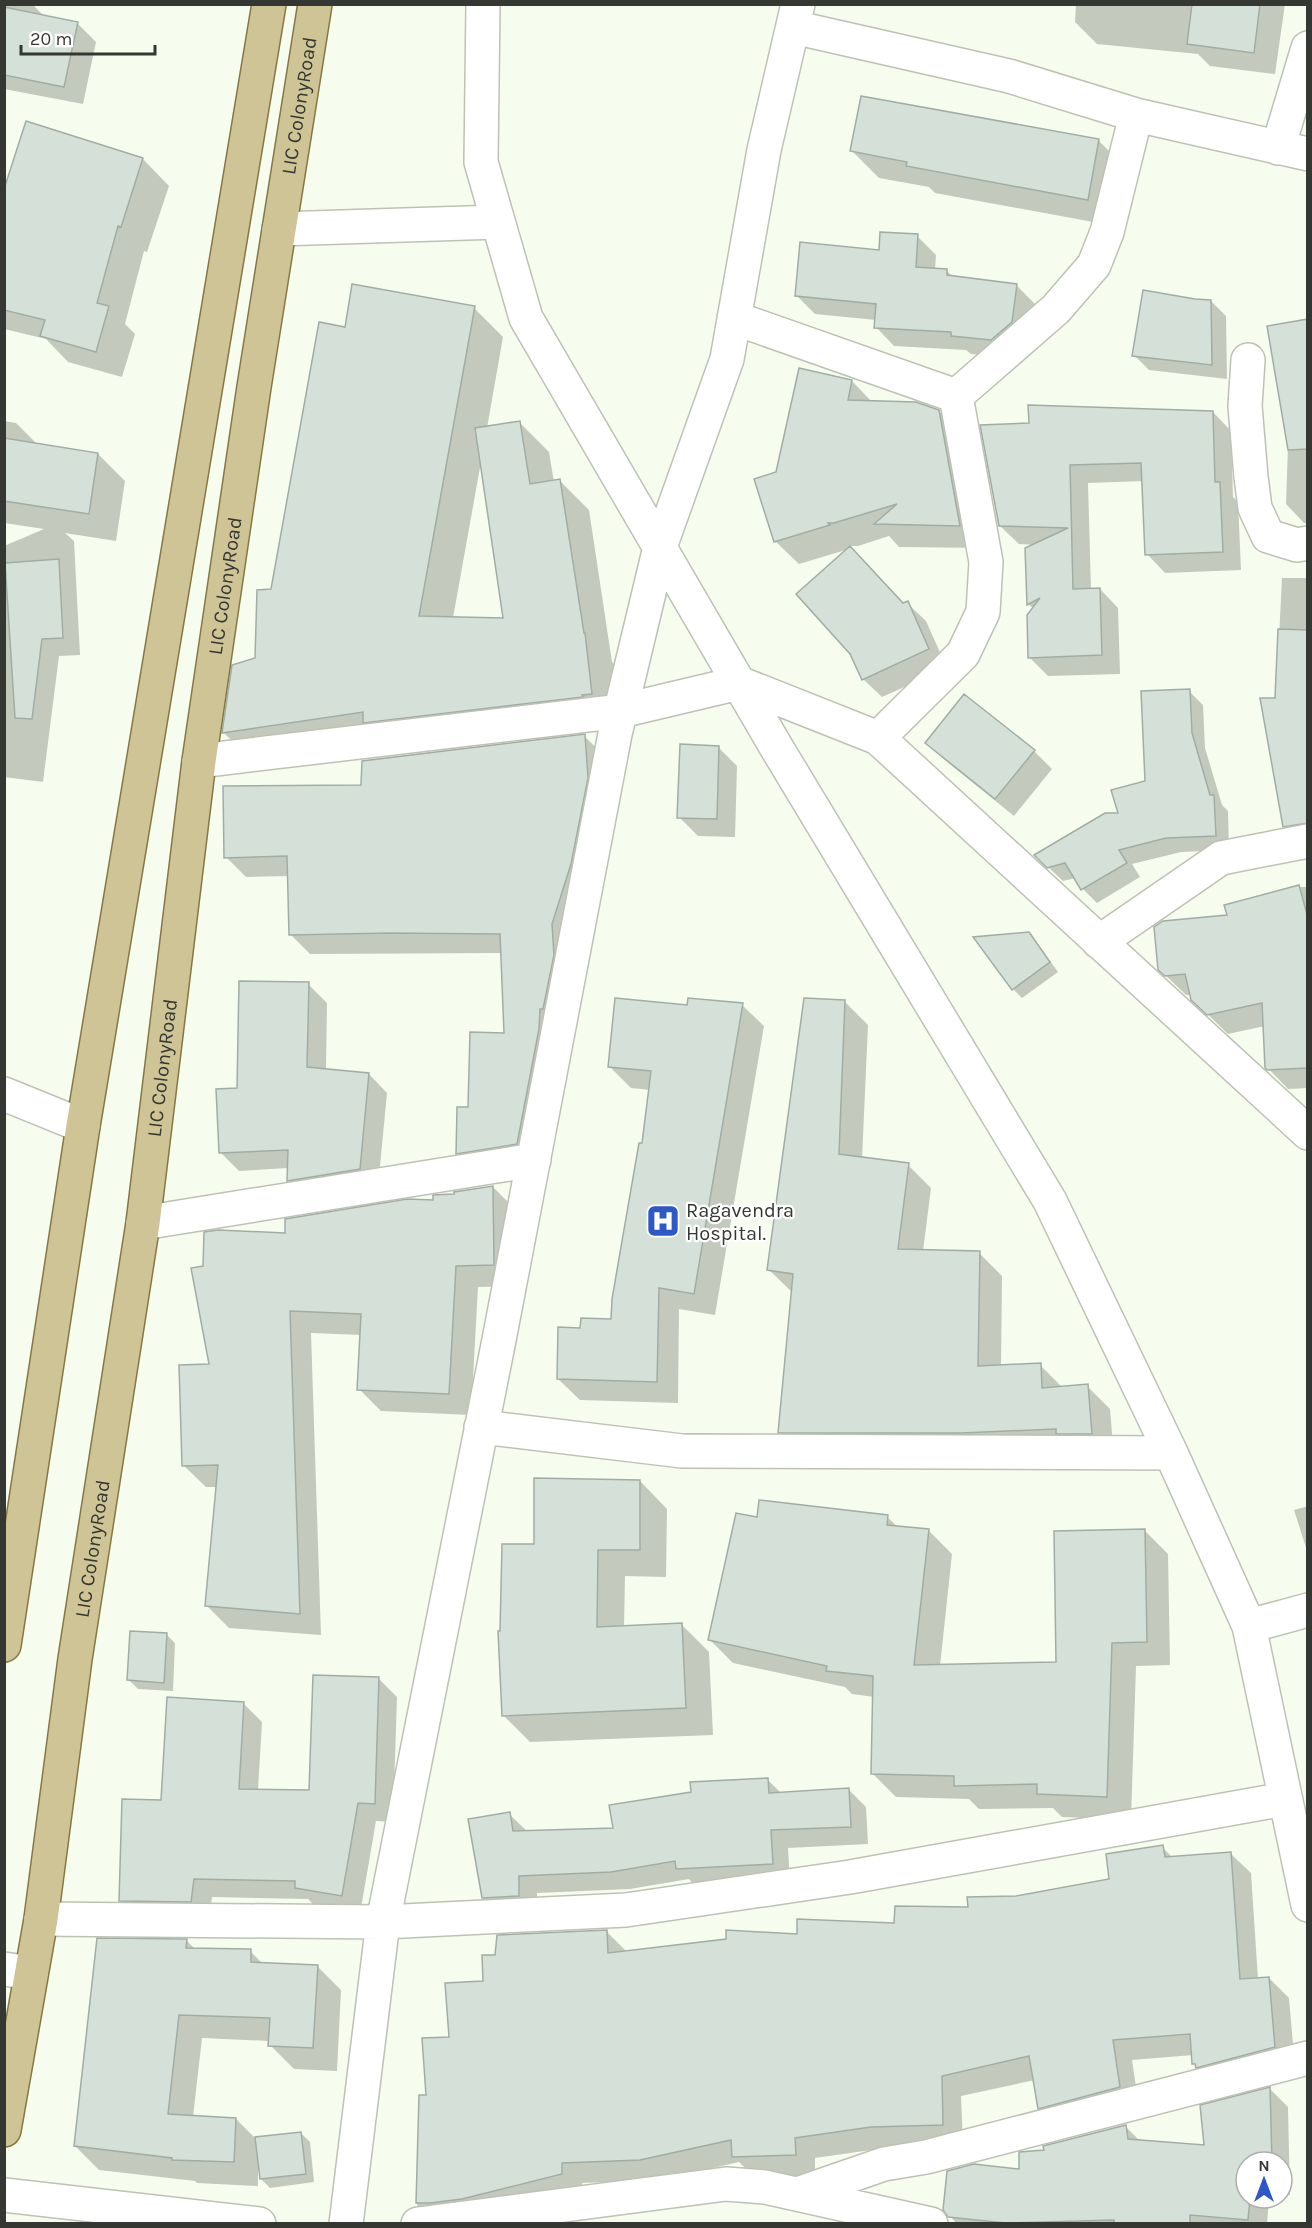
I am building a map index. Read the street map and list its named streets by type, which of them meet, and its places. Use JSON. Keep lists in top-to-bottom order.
{
  "streets": {
    "main road": ["LIC ColonyRoad"]
  },
  "places": {
    "hospital": ["Ragavendra Hospital."]
  },
  "scale_bar": "20 m",
  "north": "top"
}
